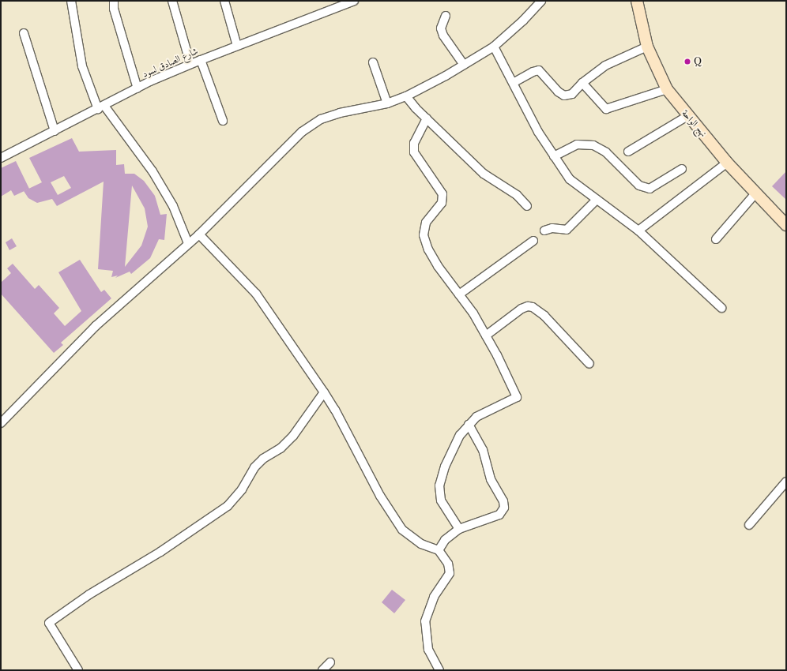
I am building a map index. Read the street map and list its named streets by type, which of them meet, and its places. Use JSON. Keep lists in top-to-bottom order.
{
  "streets": {
    "street": ["شارع الصادق لسود", "نهج الواحة"]
  },
  "places": ["Q"]
}
